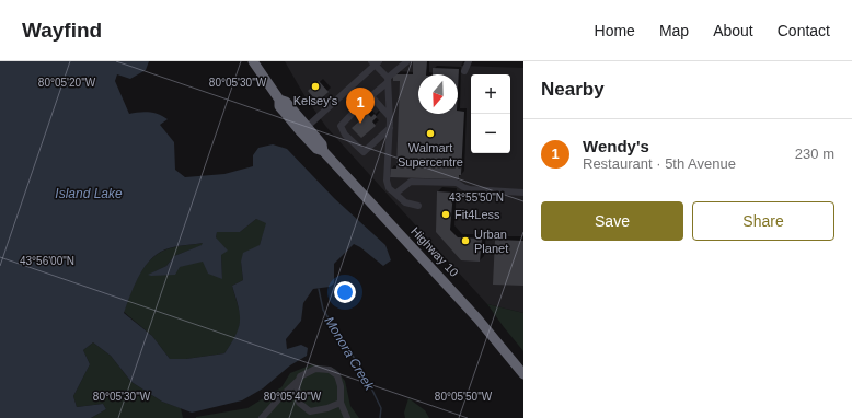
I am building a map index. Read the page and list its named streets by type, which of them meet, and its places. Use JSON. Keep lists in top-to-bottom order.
{
  "streets": {
    "highway": ["Highway 10"]
  },
  "water": ["Island Lake", "Monora Creek"],
  "places": [
    "Kelsey's",
    "Walmart Supercentre",
    "Fit4Less",
    "Urban Planet"
  ],
  "north": "bottom",
  "page": {
    "header": "Wayfind",
    "nav": [
      "Home",
      "Map",
      "About",
      "Contact"
    ],
    "heading": "Nearby",
    "map_buttons": ["+", "−"],
    "pins": "1",
    "list": [
      {
        "mark": "1",
        "name": "Wendy's",
        "note": "Restaurant · 5th Avenue",
        "value": "230 m"
      }
    ],
    "buttons": ["Save", "Share"]
  },
  "coordinates": [
    "80°05'20\"W",
    "80°05'30\"W",
    "43°55'50\"N",
    "43°56'00\"N",
    "80°05'40\"W",
    "80°05'50\"W"
  ]
}
